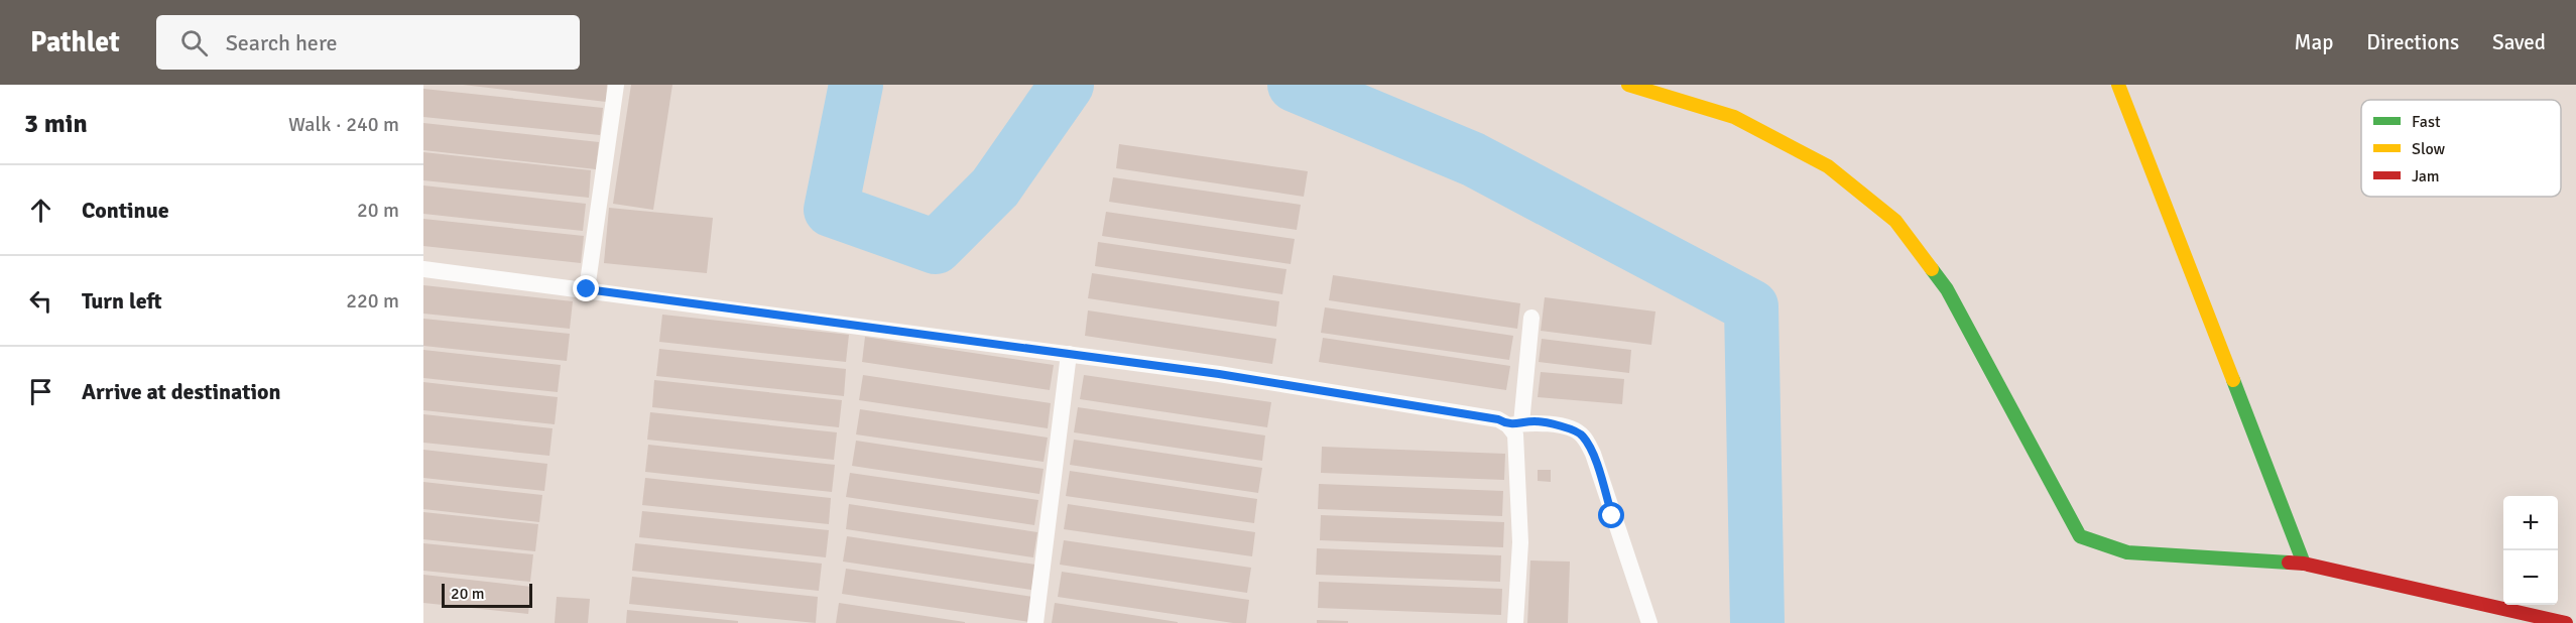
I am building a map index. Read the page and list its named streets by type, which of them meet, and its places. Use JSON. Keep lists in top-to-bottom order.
{
  "legend": ["Fast", "Slow", "Jam"],
  "scale_bar": "20 m",
  "page": {
    "header": "Pathlet",
    "search": "Search here",
    "nav": ["Map", "Directions", "Saved"],
    "heading": ["3 min", "Walk · 240 m"],
    "list": [
      ["Continue", "20 m"],
      ["Turn left", "220 m"],
      "Arrive at destination"
    ],
    "map_buttons": ["+", "−"],
    "scale": "20 m"
  }
}
